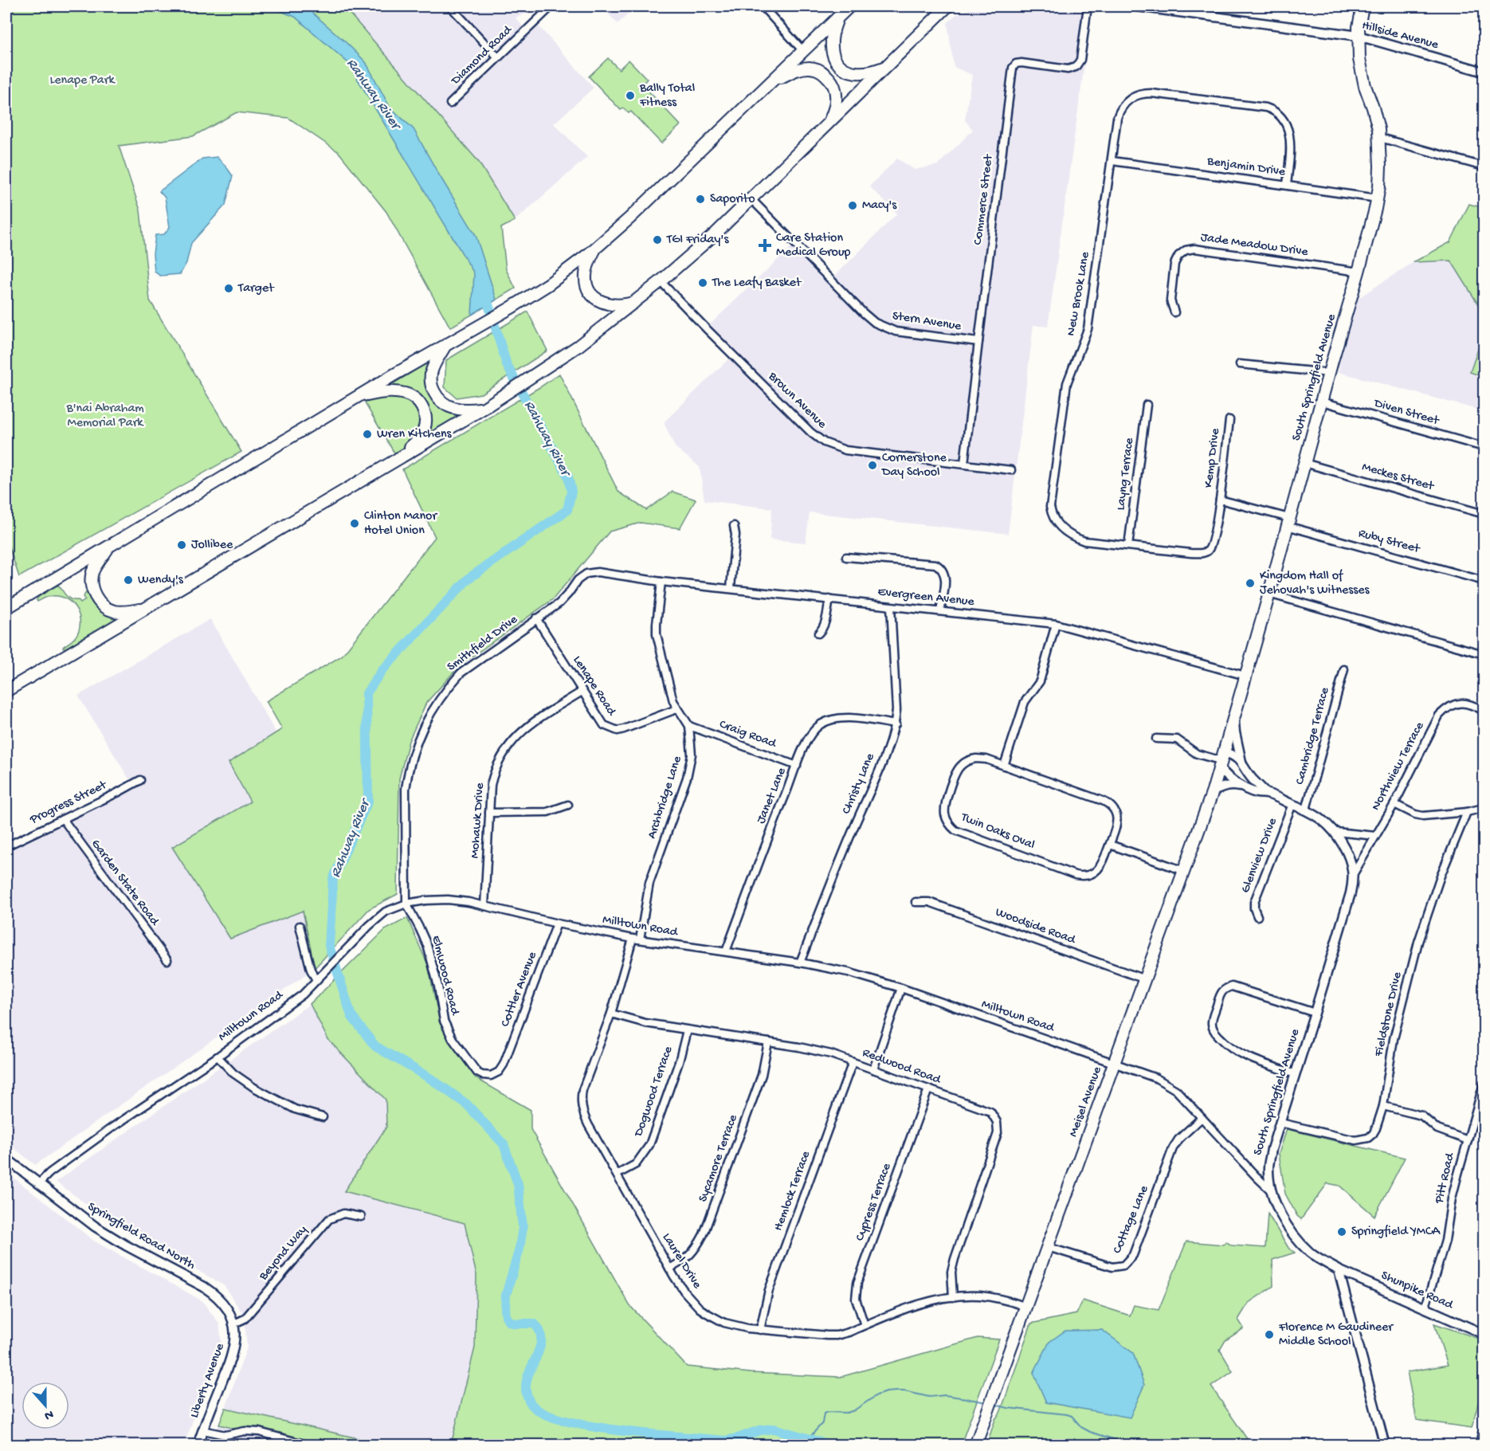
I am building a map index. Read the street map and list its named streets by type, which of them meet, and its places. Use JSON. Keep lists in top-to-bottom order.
{
  "streets": {
    "main road": ["South Springfield Avenue", "Meisel Avenue"],
    "street": [
      "Hillside Avenue",
      "Diamond Road",
      "Benjamin Drive",
      "Commerce Street",
      "Jade Meadow Drive",
      "New Brook Lane",
      "Stern Avenue",
      "Brown Avenue",
      "Diven Street",
      "Kemp Drive",
      "Layng Terrace",
      "Meckes Street",
      "Ruby Street",
      "Evergreen Avenue",
      "Smithfield Drive",
      "Lenape Road",
      "Craig Road",
      "Cambridge Terrace",
      "Northview Terrace",
      "Christy Lane",
      "Janet Lane",
      "Archbridge Lane",
      "Progress Street",
      "Mohawk Drive",
      "Twin Oaks Oval",
      "Glenview Drive",
      "Garden State Road",
      "Milltown Road",
      "Woodside Road",
      "Elmwood Road",
      "Cottler Avenue",
      "Fieldstone Drive",
      "Redwood Road",
      "Dogwood Terrace",
      "Sycamore Terrace",
      "Pitt Road",
      "Hemlock Terrace",
      "Cypress Terrace",
      "Cottage Lane",
      "Springfield Road North",
      "Beyond Way",
      "Laurel Drive",
      "Shunpike Road",
      "Liberty Avenue"
    ]
  },
  "crossings": [
    ["Hillside Avenue", "South Springfield Avenue"],
    ["Benjamin Drive", "New Brook Lane"],
    ["Benjamin Drive", "South Springfield Avenue"],
    ["Commerce Street", "Stern Avenue"],
    ["Commerce Street", "Brown Avenue"],
    ["Jade Meadow Drive", "South Springfield Avenue"],
    ["New Brook Lane", "Kemp Drive"],
    ["New Brook Lane", "Layng Terrace"],
    ["South Springfield Avenue", "Diven Street"],
    ["South Springfield Avenue", "Meckes Street"],
    ["South Springfield Avenue", "Ruby Street"],
    ["South Springfield Avenue", "Evergreen Avenue"],
    ["South Springfield Avenue", "Cambridge Terrace"],
    ["South Springfield Avenue", "Northview Terrace"],
    ["South Springfield Avenue", "Glenview Drive"],
    ["South Springfield Avenue", "Milltown Road"],
    ["South Springfield Avenue", "Fieldstone Drive"],
    ["South Springfield Avenue", "Meisel Avenue"],
    ["South Springfield Avenue", "Shunpike Road"],
    ["Evergreen Avenue", "Smithfield Drive"],
    ["Evergreen Avenue", "Christy Lane"],
    ["Smithfield Drive", "Lenape Road"],
    ["Smithfield Drive", "Milltown Road"],
    ["Smithfield Drive", "Elmwood Road"],
    ["Lenape Road", "Mohawk Drive"],
    ["Craig Road", "Janet Lane"],
    ["Craig Road", "Archbridge Lane"],
    ["Christy Lane", "Janet Lane"],
    ["Christy Lane", "Milltown Road"],
    ["Janet Lane", "Milltown Road"],
    ["Archbridge Lane", "Milltown Road"],
    ["Archbridge Lane", "Laurel Drive"],
    ["Progress Street", "Garden State Road"],
    ["Mohawk Drive", "Milltown Road"],
    ["Milltown Road", "Elmwood Road"],
    ["Milltown Road", "Cottler Avenue"],
    ["Milltown Road", "Meisel Avenue"],
    ["Milltown Road", "Cottage Lane"],
    ["Milltown Road", "Springfield Road North"],
    ["Milltown Road", "Laurel Drive"],
    ["Woodside Road", "Meisel Avenue"],
    ["Elmwood Road", "Cottler Avenue"],
    ["Redwood Road", "Dogwood Terrace"],
    ["Redwood Road", "Sycamore Terrace"],
    ["Redwood Road", "Hemlock Terrace"],
    ["Redwood Road", "Cypress Terrace"],
    ["Redwood Road", "Laurel Drive"],
    ["Dogwood Terrace", "Laurel Drive"],
    ["Meisel Avenue", "Cottage Lane"],
    ["Meisel Avenue", "Laurel Drive"],
    ["Sycamore Terrace", "Laurel Drive"],
    ["Pitt Road", "Shunpike Road"],
    ["Hemlock Terrace", "Laurel Drive"],
    ["Cypress Terrace", "Laurel Drive"],
    ["Springfield Road North", "Beyond Way"],
    ["Springfield Road North", "Liberty Avenue"],
    ["Beyond Way", "Liberty Avenue"]
  ],
  "water": ["Rahway River"],
  "parks": ["Lenape Park", "B'nai Abraham Memorial Park"],
  "places": {
    "other": [
      "Bally Total Fitness",
      "Saporito",
      "Macy's",
      "TGI Friday's",
      "The Leafy Basket",
      "Target",
      "Wren Kitchens",
      "Cornerstone Day School",
      "Clinton Manor Hotel Union",
      "Jollibee",
      "Wendy's",
      "Kingdom Hall of Jehovah's Witnesses",
      "Springfield YMCA",
      "Florence M Gaudineer Middle School"
    ],
    "health": ["Care Station Medical Group"]
  },
  "north": "bottom"
}
